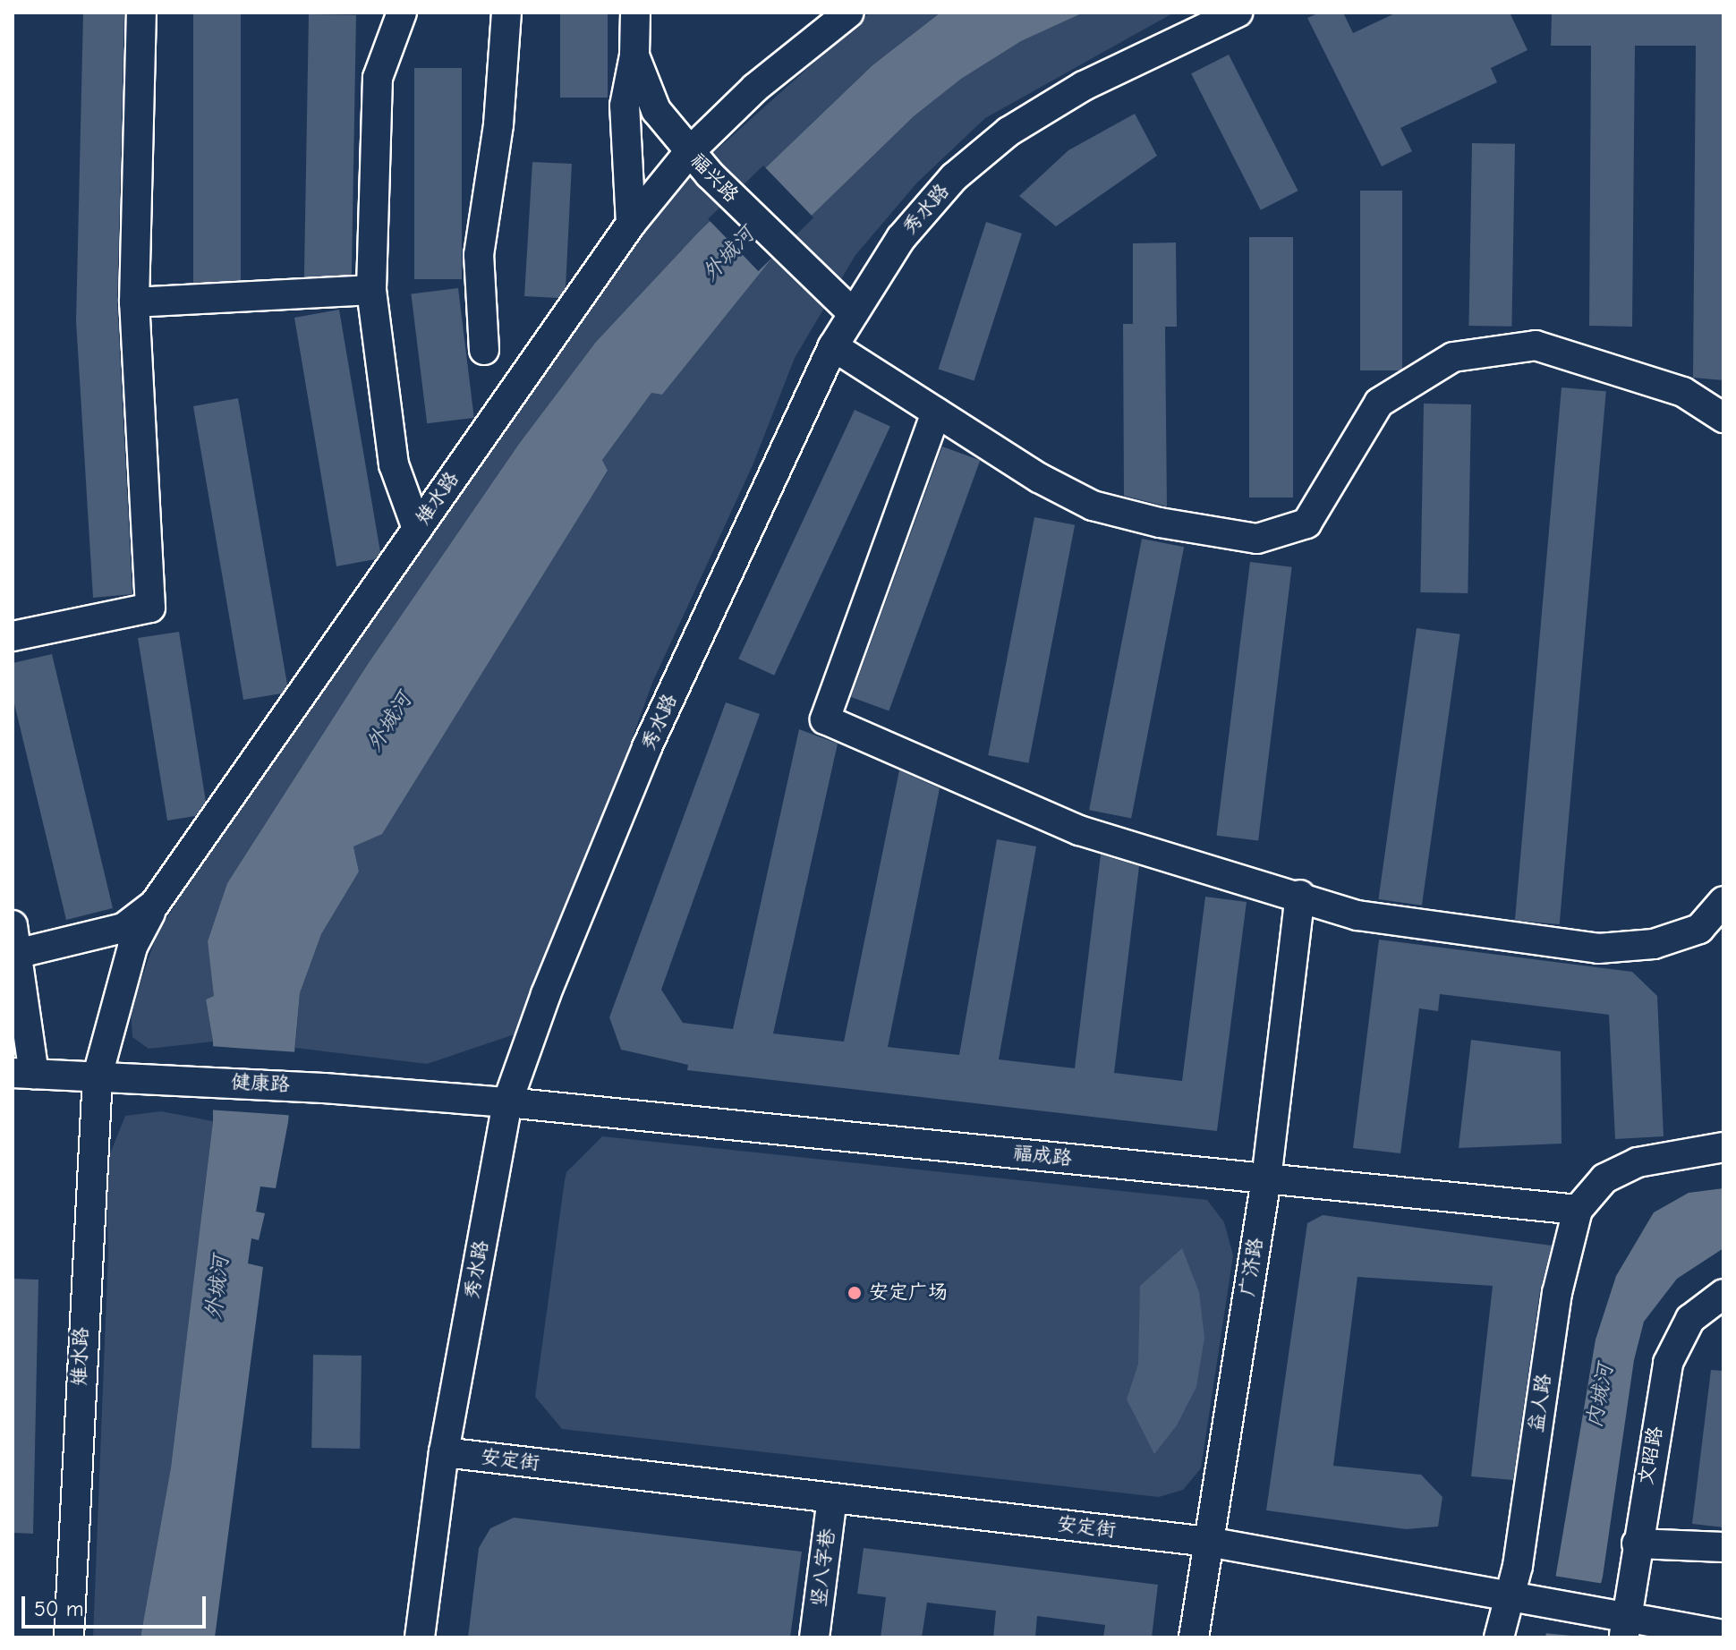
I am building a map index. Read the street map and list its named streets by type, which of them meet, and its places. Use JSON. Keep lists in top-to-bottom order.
{
  "streets": {
    "street": [
      "福兴路",
      "秀水路",
      "雉水路",
      "健康路",
      "福成路",
      "广济路",
      "益人路",
      "文昭路",
      "安定街",
      "竖八字巷"
    ]
  },
  "crossings": [
    ["福兴路", "秀水路"],
    ["福兴路", "雉水路"],
    ["秀水路", "健康路"],
    ["秀水路", "福成路"],
    ["秀水路", "安定街"],
    ["雉水路", "健康路"],
    ["健康路", "福成路"],
    ["福成路", "广济路"],
    ["福成路", "益人路"],
    ["广济路", "安定街"],
    ["益人路", "安定街"],
    ["文昭路", "安定街"],
    ["安定街", "竖八字巷"]
  ],
  "water": ["外城河", "内城河"],
  "places": ["安定广场"],
  "scale_bar": "50 m"
}
